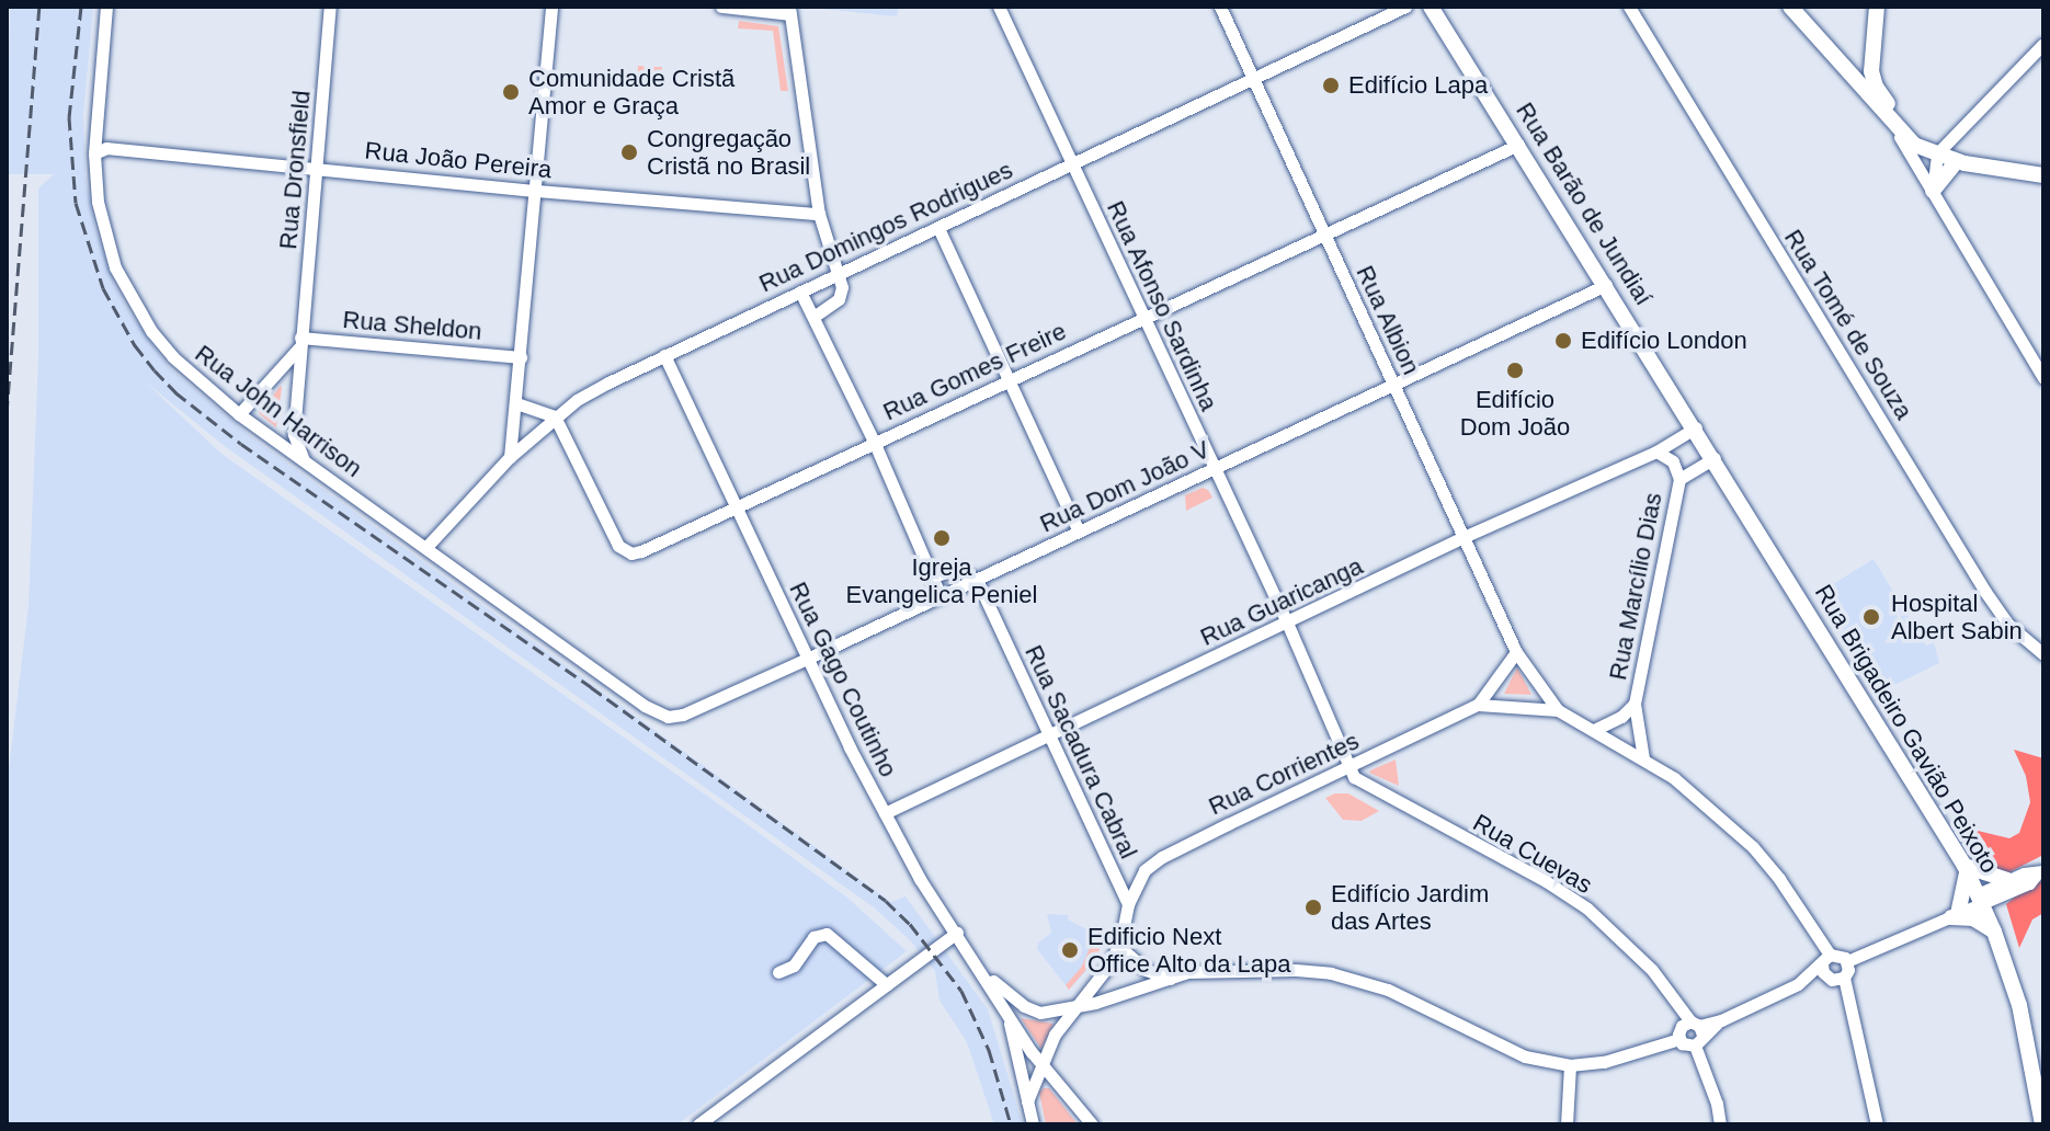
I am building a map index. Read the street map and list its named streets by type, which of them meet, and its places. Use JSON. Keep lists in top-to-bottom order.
{
  "streets": {
    "main road": ["Rua Barão de Jundiaí", "Rua Brigadeiro Gavião Peixoto"],
    "street": [
      "Rua João Pereira",
      "Rua Dronsfield",
      "Rua Domingos Rodrigues",
      "Rua Afonso Sardinha",
      "Rua Albion",
      "Rua Tomé de Souza",
      "Rua Sheldon",
      "Rua Gomes Freire",
      "Rua John Harrison",
      "Rua Dom João V",
      "Rua Marcílio Dias",
      "Rua Guaricanga",
      "Rua Gago Coutinho",
      "Rua Sacadura Cabral",
      "Rua Corrientes",
      "Rua Cuevas"
    ]
  },
  "crossings": [
    ["Rua João Pereira", "Rua Dronsfield"],
    ["Rua João Pereira", "Rua John Harrison"],
    ["Rua Dronsfield", "Rua Sheldon"],
    ["Rua Dronsfield", "Rua John Harrison"],
    ["Rua Barão de Jundiaí", "Rua Gomes Freire"],
    ["Rua Barão de Jundiaí", "Rua Dom João V"],
    ["Rua Barão de Jundiaí", "Rua Guaricanga"],
    ["Rua Barão de Jundiaí", "Rua Brigadeiro Gavião Peixoto"],
    ["Rua Domingos Rodrigues", "Rua Afonso Sardinha"],
    ["Rua Domingos Rodrigues", "Rua Albion"],
    ["Rua Domingos Rodrigues", "Rua Gomes Freire"],
    ["Rua Domingos Rodrigues", "Rua John Harrison"],
    ["Rua Domingos Rodrigues", "Rua Gago Coutinho"],
    ["Rua Afonso Sardinha", "Rua Gomes Freire"],
    ["Rua Afonso Sardinha", "Rua Dom João V"],
    ["Rua Afonso Sardinha", "Rua Guaricanga"],
    ["Rua Afonso Sardinha", "Rua Corrientes"],
    ["Rua Afonso Sardinha", "Rua Cuevas"],
    ["Rua Albion", "Rua Gomes Freire"],
    ["Rua Albion", "Rua Dom João V"],
    ["Rua Albion", "Rua Guaricanga"],
    ["Rua Gomes Freire", "Rua Gago Coutinho"],
    ["Rua John Harrison", "Rua Dom João V"],
    ["Rua Dom João V", "Rua Gago Coutinho"],
    ["Rua Dom João V", "Rua Sacadura Cabral"],
    ["Rua Marcílio Dias", "Rua Guaricanga"],
    ["Rua Marcílio Dias", "Rua Brigadeiro Gavião Peixoto"],
    ["Rua Guaricanga", "Rua Gago Coutinho"],
    ["Rua Guaricanga", "Rua Brigadeiro Gavião Peixoto"],
    ["Rua Guaricanga", "Rua Sacadura Cabral"],
    ["Rua Sacadura Cabral", "Rua Corrientes"],
    ["Rua Corrientes", "Rua Cuevas"]
  ],
  "places": [
    "Edifício Lapa",
    "Comunidade Cristã Amor e Graça",
    "Congregação Cristã no Brasil",
    "Edifício London",
    "Edifício Dom João",
    "Igreja Evangelica Peniel",
    "Hospital Albert Sabin",
    "Edifício Jardim das Artes",
    "Edificio Next Office Alto da Lapa"
  ]
}
